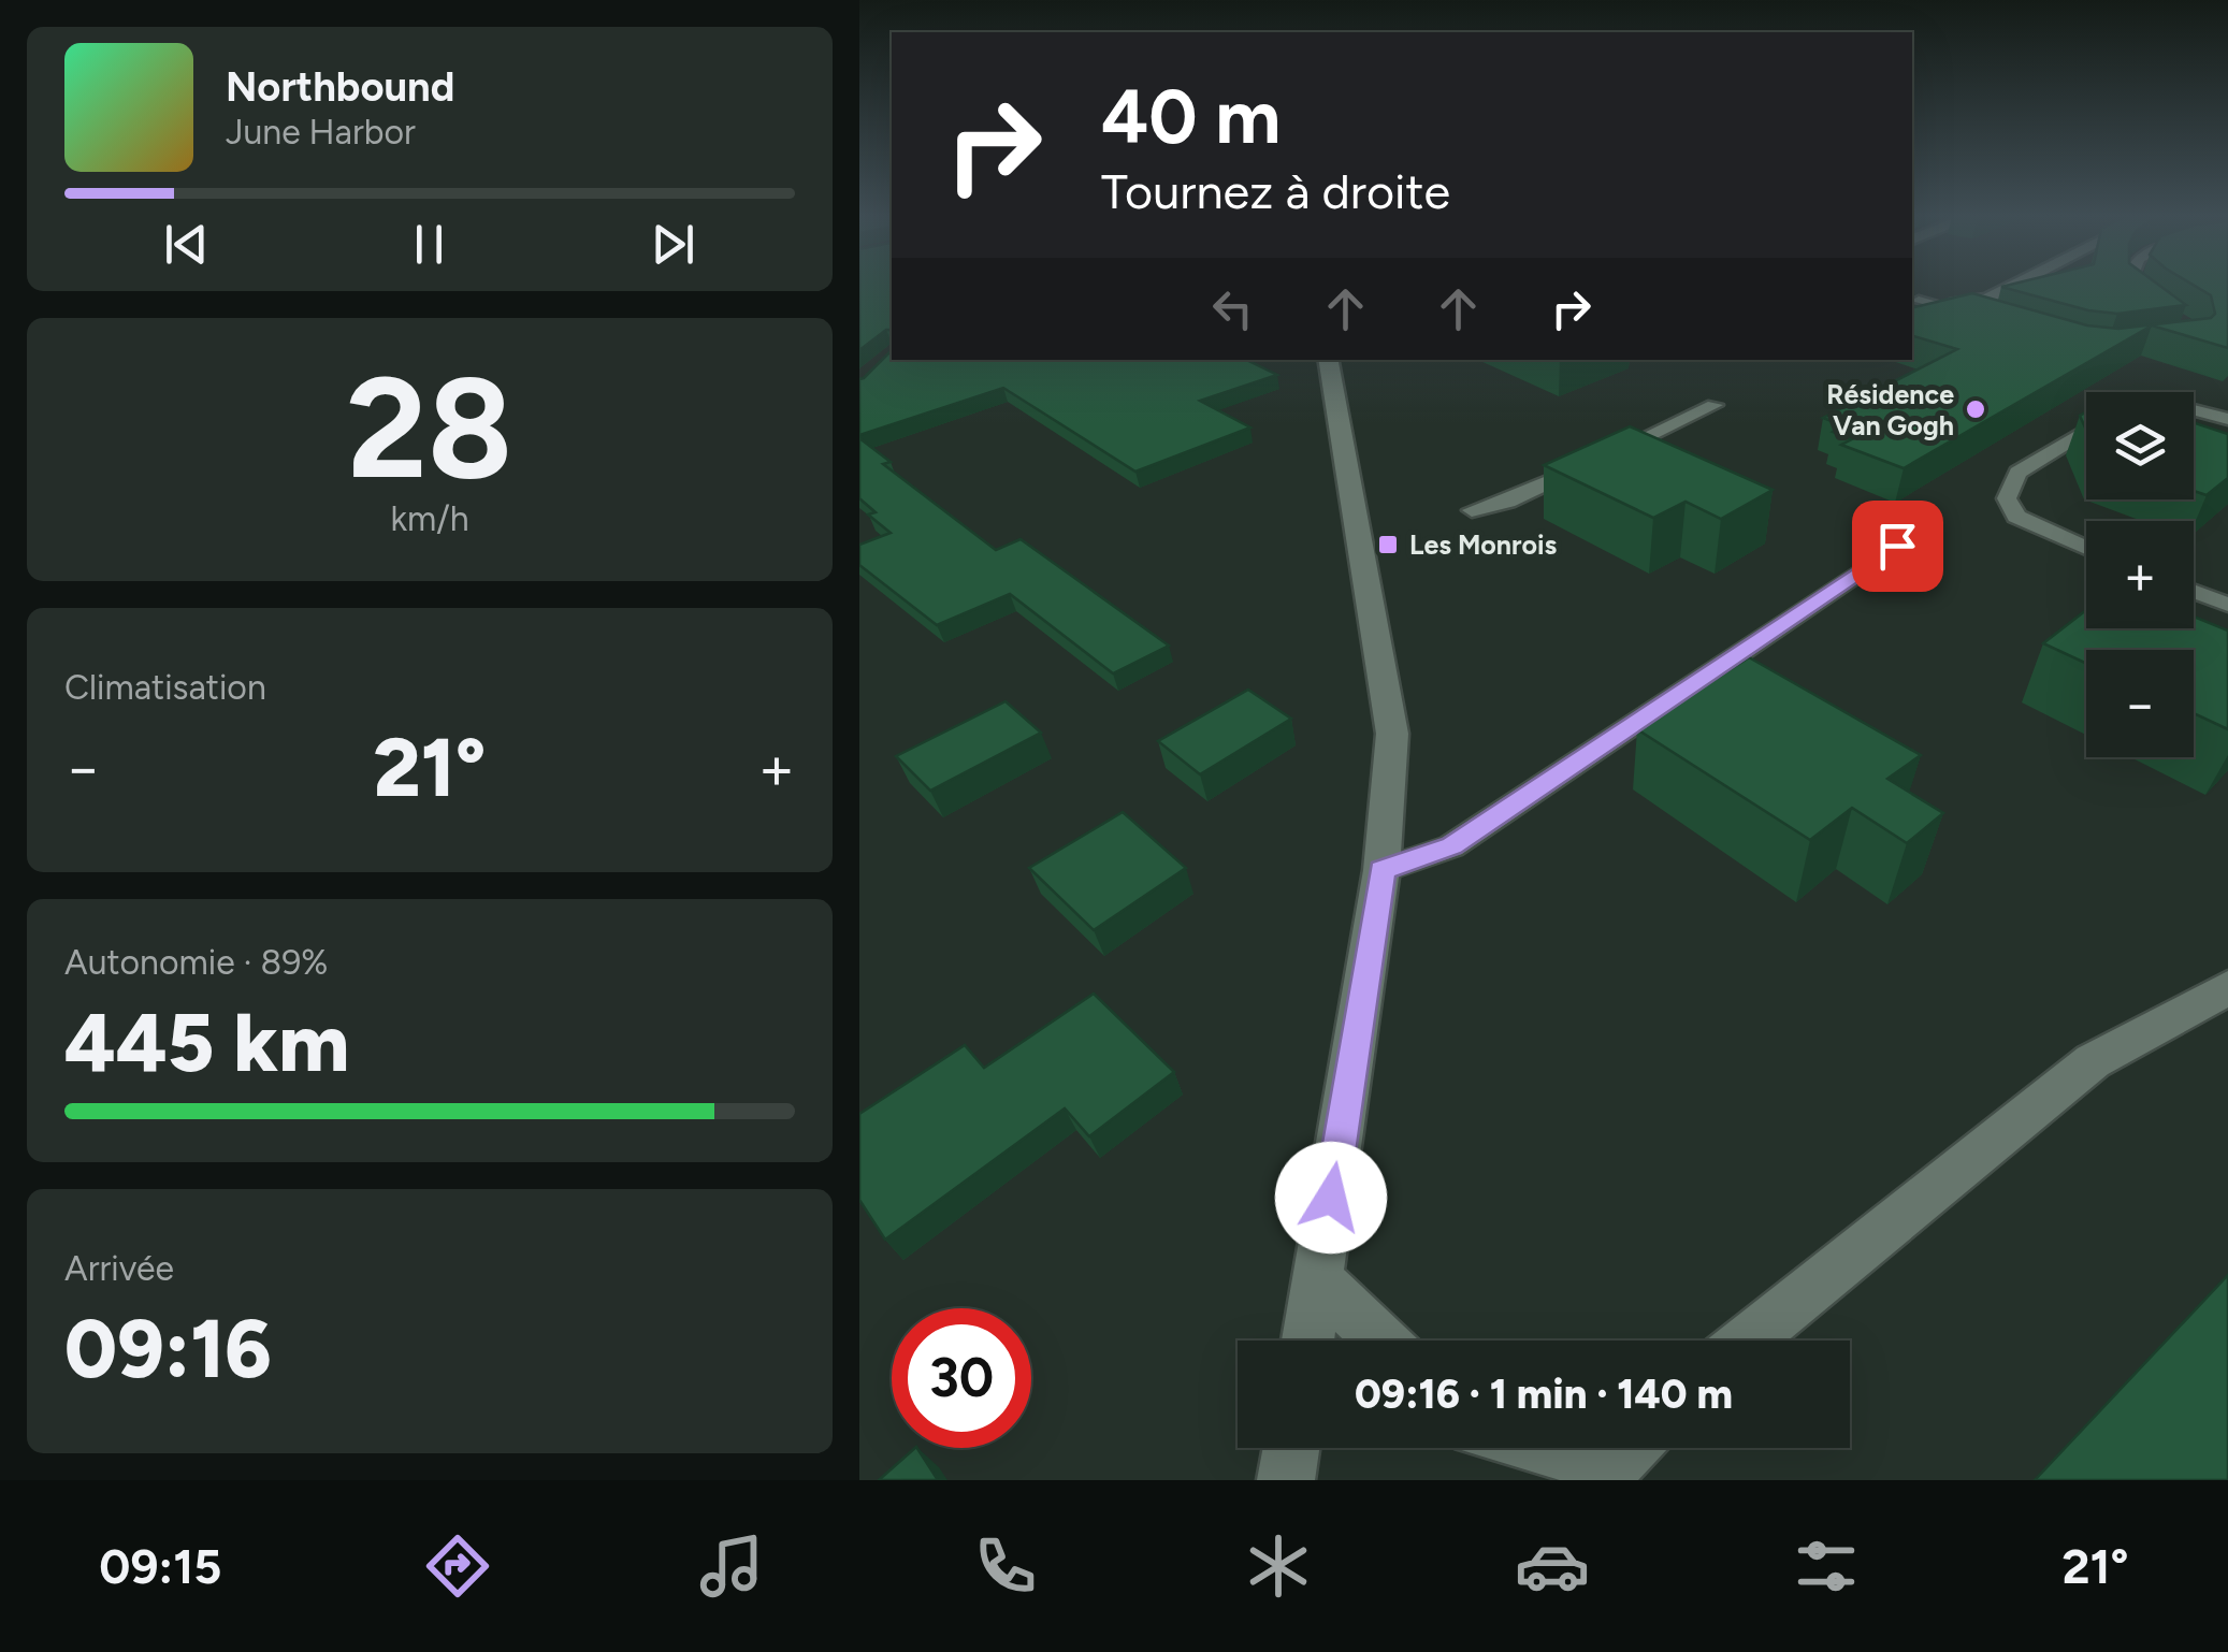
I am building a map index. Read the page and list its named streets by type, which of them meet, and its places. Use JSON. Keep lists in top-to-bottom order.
{
  "places": {
    "other": ["Résidence Van Gogh"],
    "transit": ["Les Monrois"]
  },
  "page": {
    "turn": ["40 m", "Tournez à droite"],
    "song": ["Northbound", "June Harbor"],
    "tile": [
      ["28", "km/h"],
      "Climatisation",
      ["Autonomie · 89%", "445 km"],
      ["Arrivée", "09:16"]
    ],
    "map_buttons": ["+", "−"],
    "heat": ["−", "21°", "+"],
    "limit": "30",
    "trip": "09:16 · 1 min · 140 m",
    "tabs": ["09:15", "21°"]
  }
}
